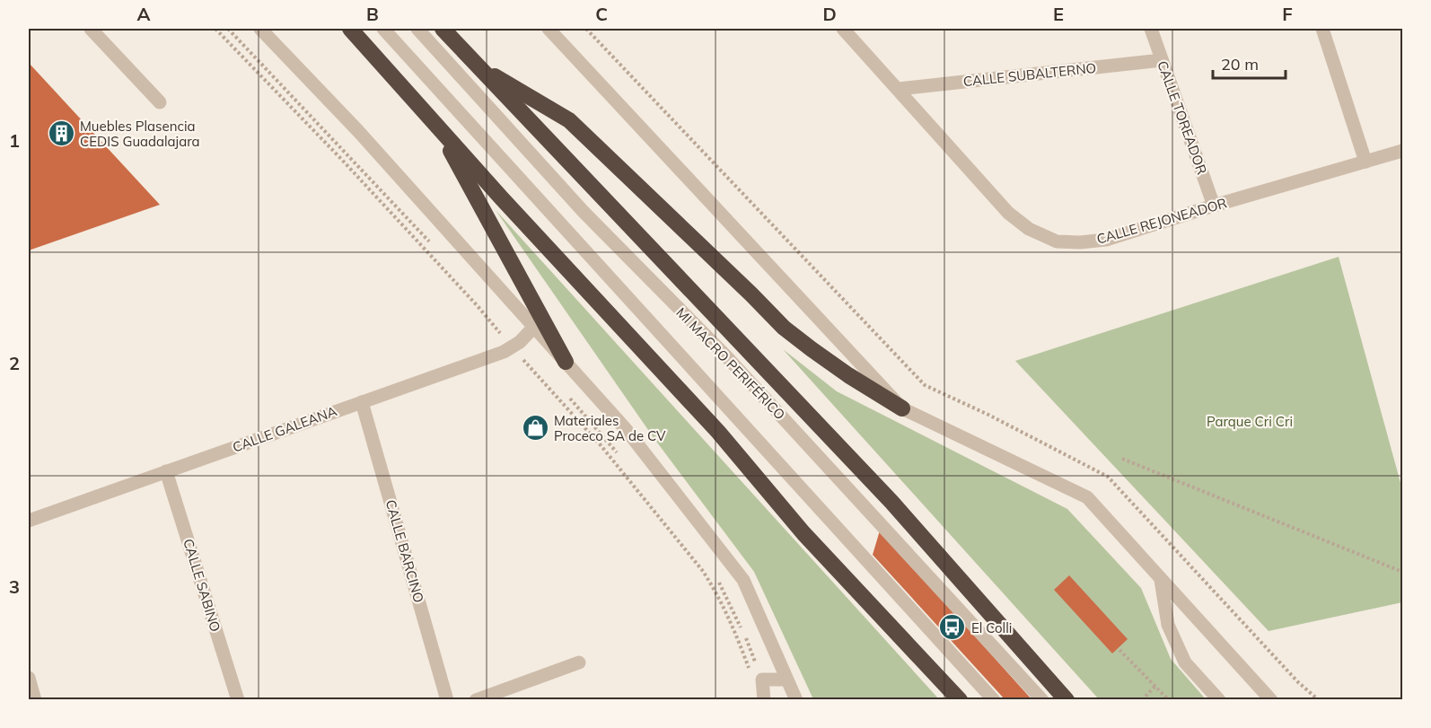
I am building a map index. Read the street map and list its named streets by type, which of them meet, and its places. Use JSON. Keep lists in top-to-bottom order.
{
  "streets": {
    "street": [
      "CALLE SUBALTERNO",
      "CALLE TOREADOR",
      "CALLE REJONEADOR",
      "MI MACRO PERIFÉRICO",
      "CALLE GALEANA",
      "CALLE BARCINO",
      "CALLE SABINO"
    ]
  },
  "crossings": [
    ["CALLE SUBALTERNO", "CALLE TOREADOR"],
    ["CALLE SUBALTERNO", "CALLE REJONEADOR"],
    ["CALLE TOREADOR", "CALLE REJONEADOR"],
    ["CALLE GALEANA", "CALLE BARCINO"],
    ["CALLE GALEANA", "CALLE SABINO"]
  ],
  "parks": ["Parque Cri Cri"],
  "places": {
    "building": ["Muebles Plasencia CEDIS Guadalajara"],
    "shop": ["Materiales Proceco SA de CV"],
    "bus stop": ["El Colli"]
  },
  "scale_bar": "20 m",
  "grid": {
    "columns": [
      "A",
      "B",
      "C",
      "D",
      "E",
      "F"
    ],
    "rows": ["1", "2", "3"]
  }
}
